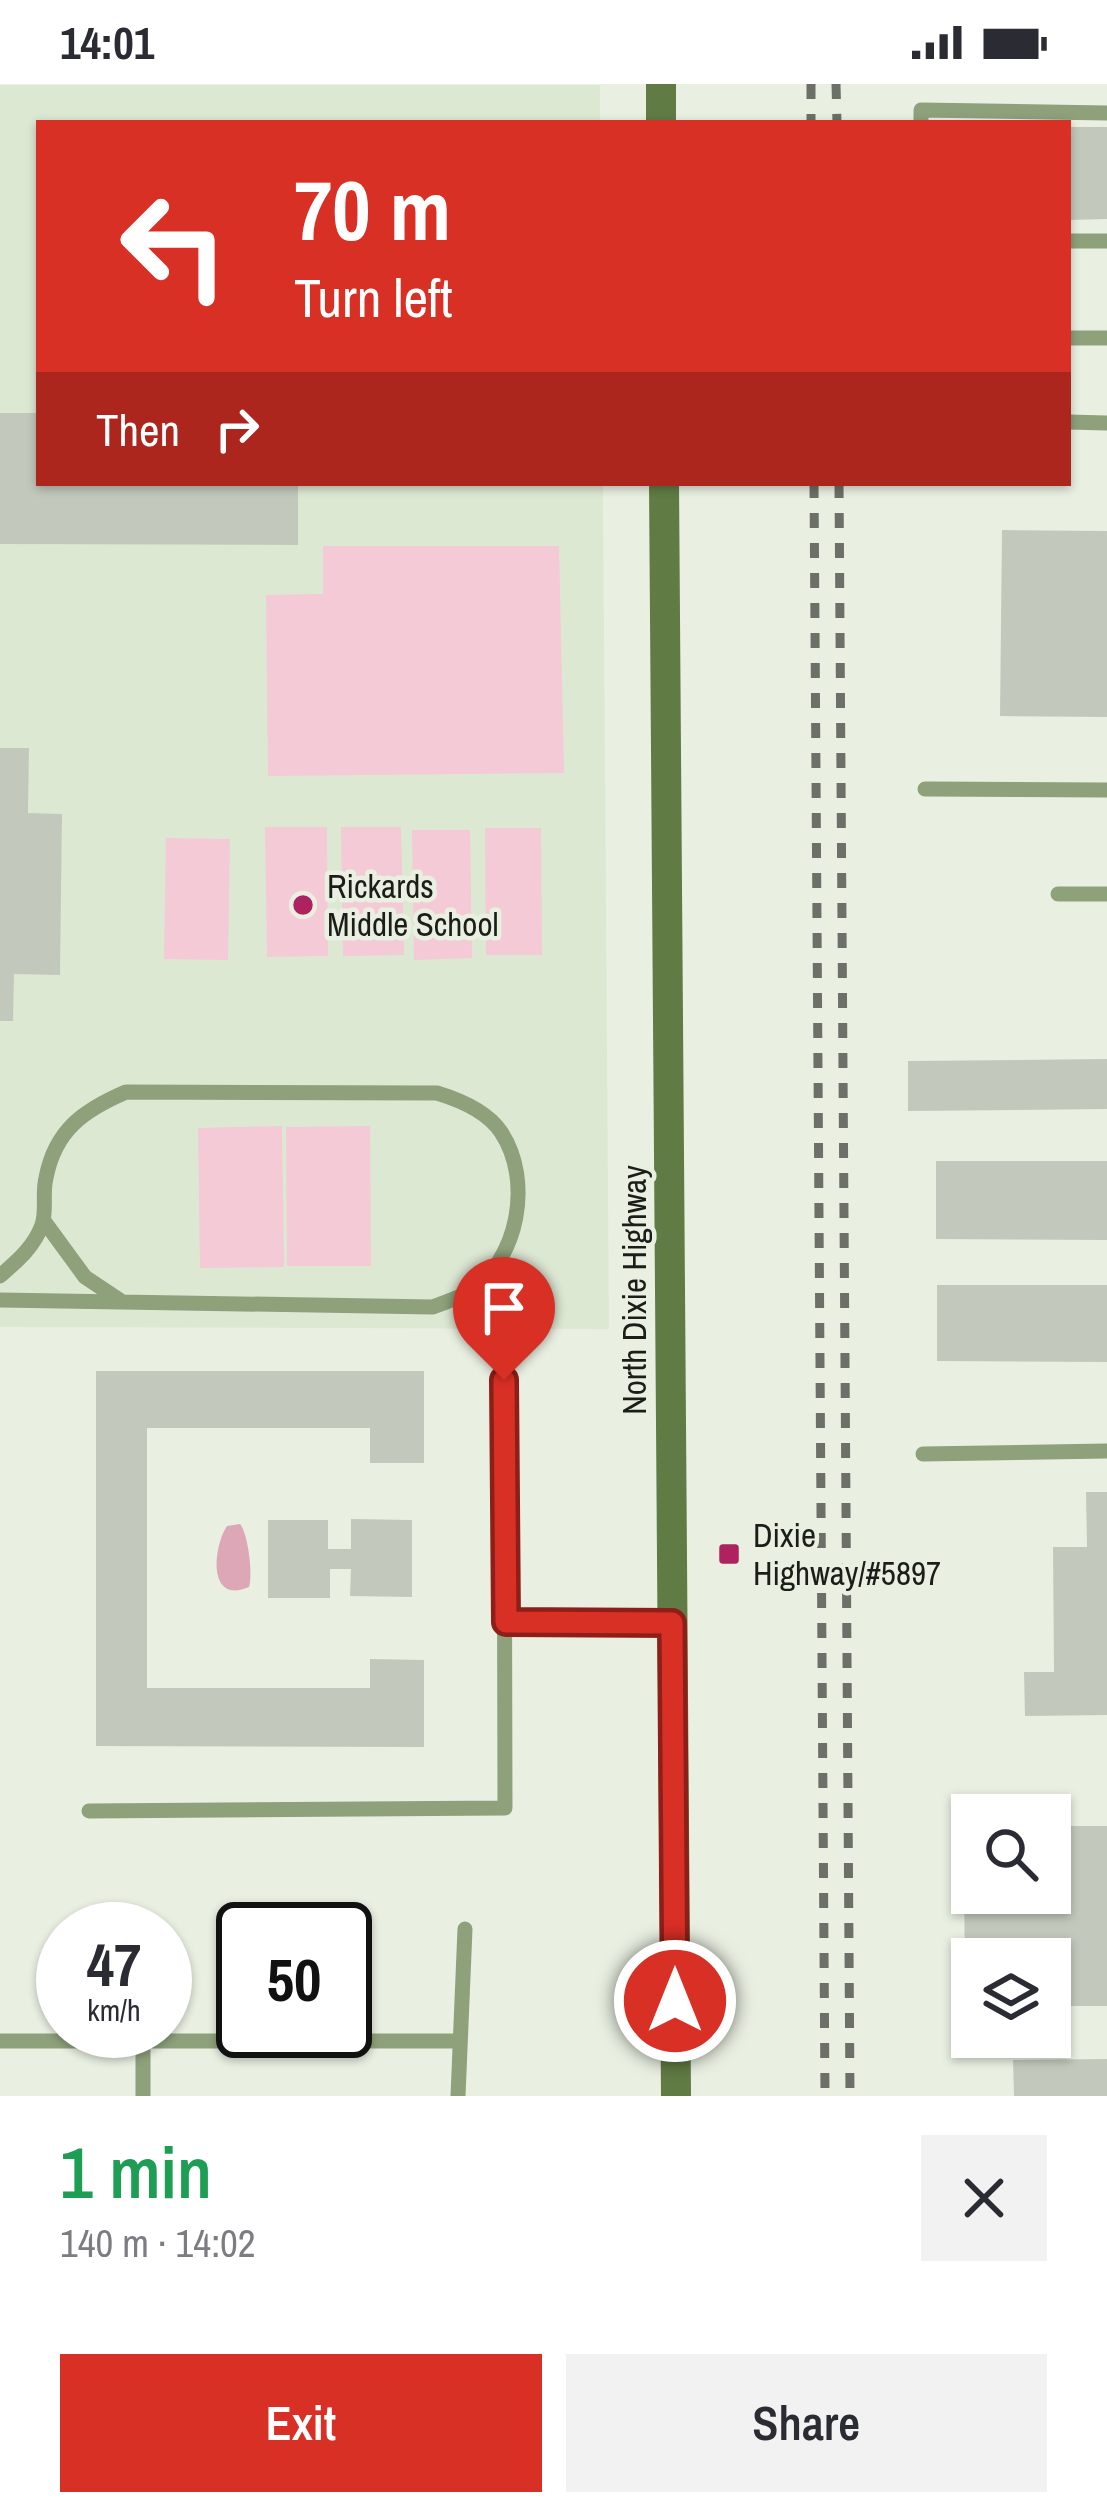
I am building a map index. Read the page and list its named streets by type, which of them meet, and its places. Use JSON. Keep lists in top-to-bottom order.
{
  "streets": {
    "main road": ["North Dixie Highway"]
  },
  "places": {
    "other": ["Rickards Middle School"],
    "transit": ["Dixie Highway/#5897"]
  },
  "page": {
    "status": "14:01",
    "turn": ["70 m", "Turn left"],
    "then": "Then",
    "speed": "47 km/h",
    "limit": "50",
    "heading": ["1 min", "140 m · 14:02"],
    "buttons": ["Exit", "Share"]
  }
}
